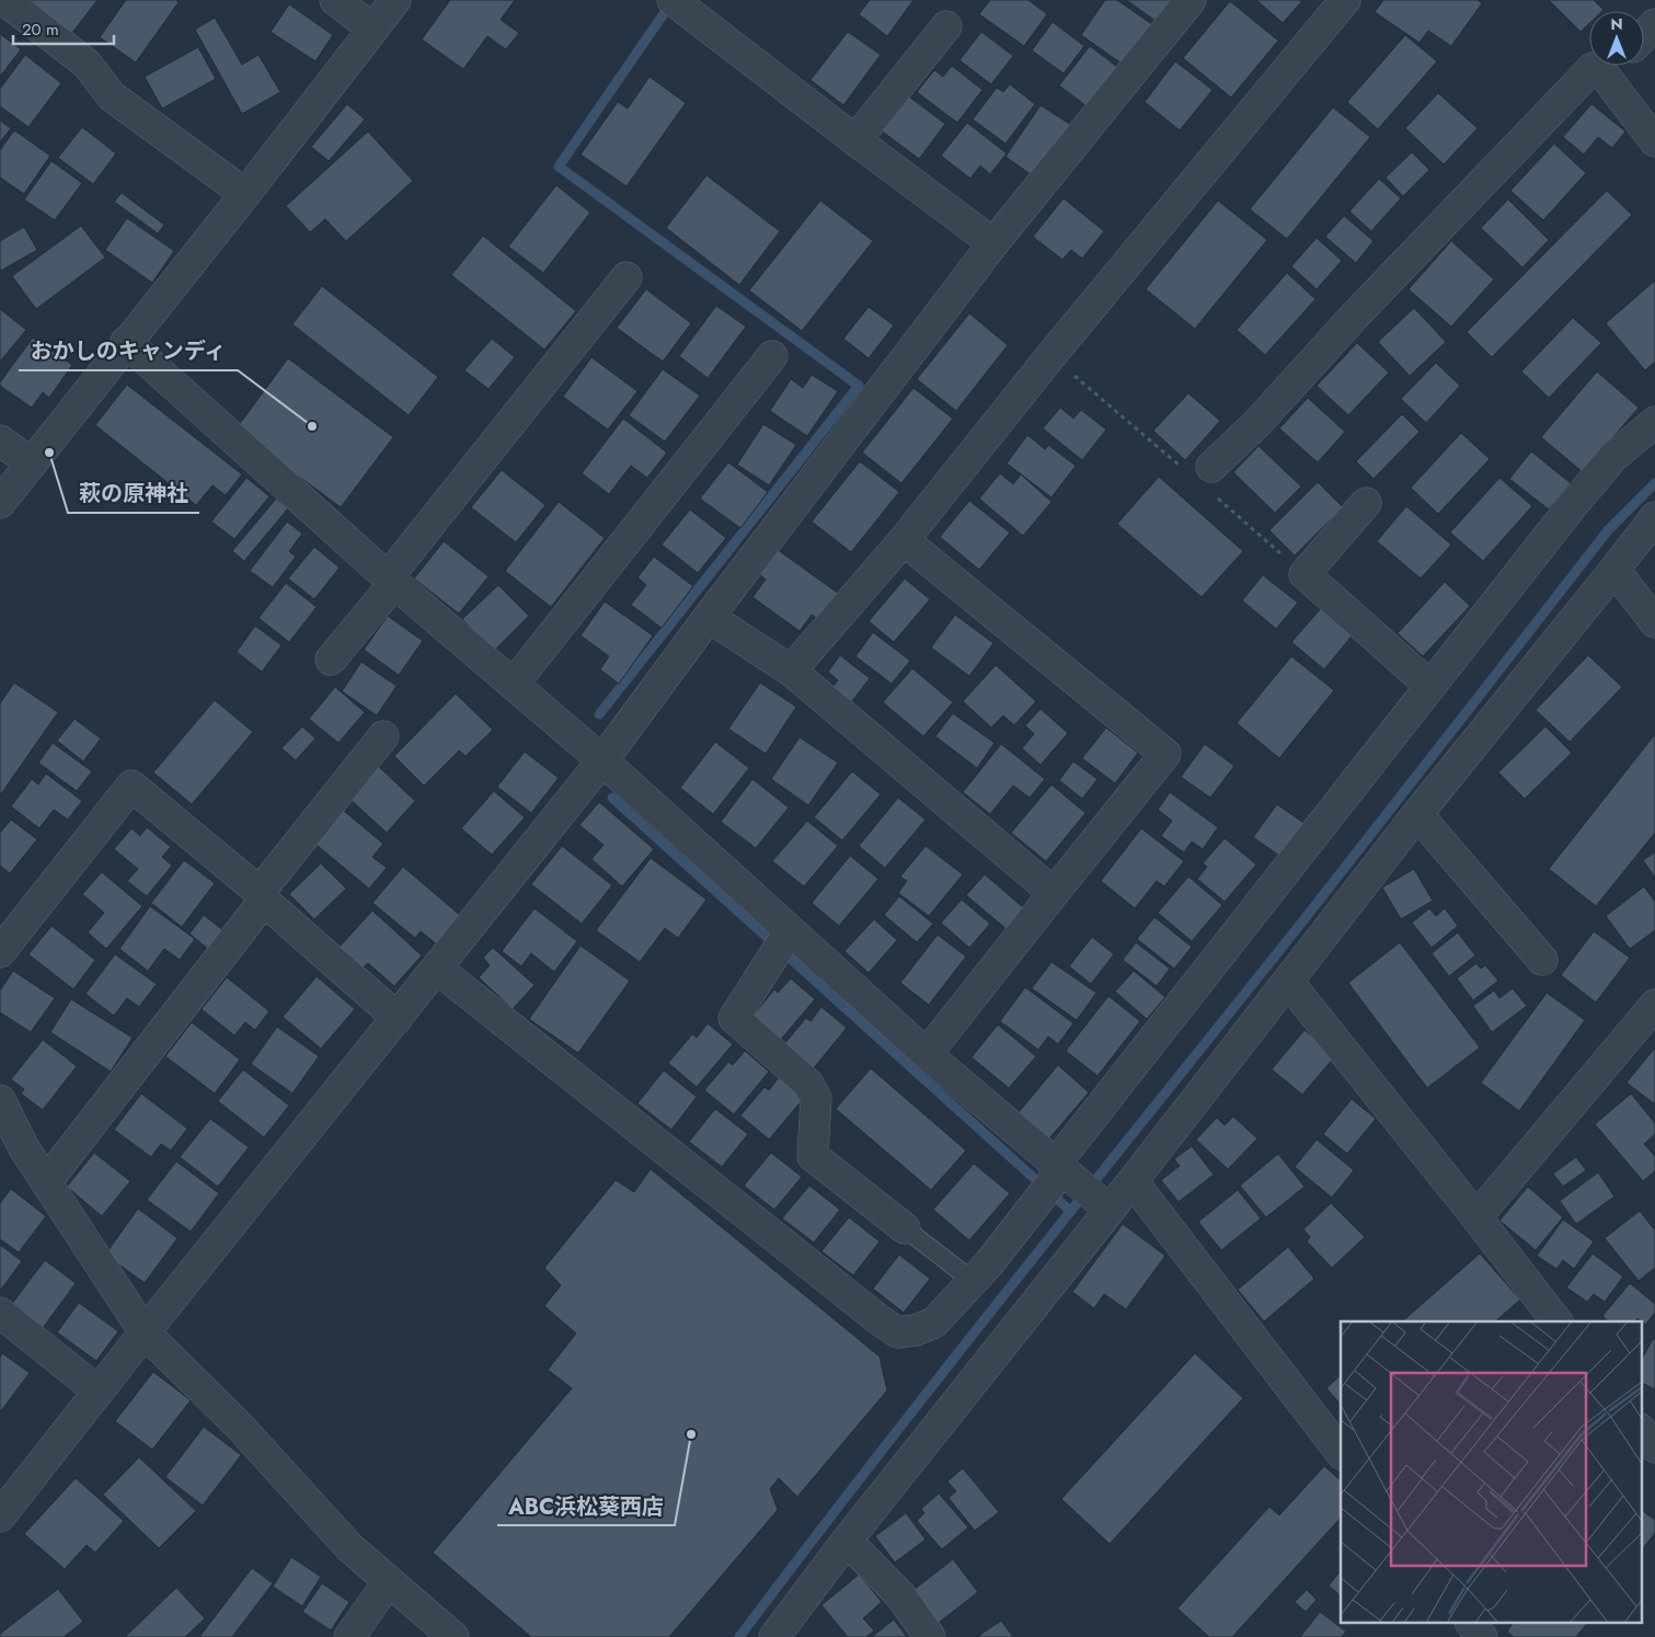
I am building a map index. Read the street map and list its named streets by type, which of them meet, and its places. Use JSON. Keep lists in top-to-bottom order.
{
  "places": ["おかしのキャンディ", "萩の原神社", "ABC浜松葵西店"],
  "scale_bar": "20 m",
  "north": "top"
}
